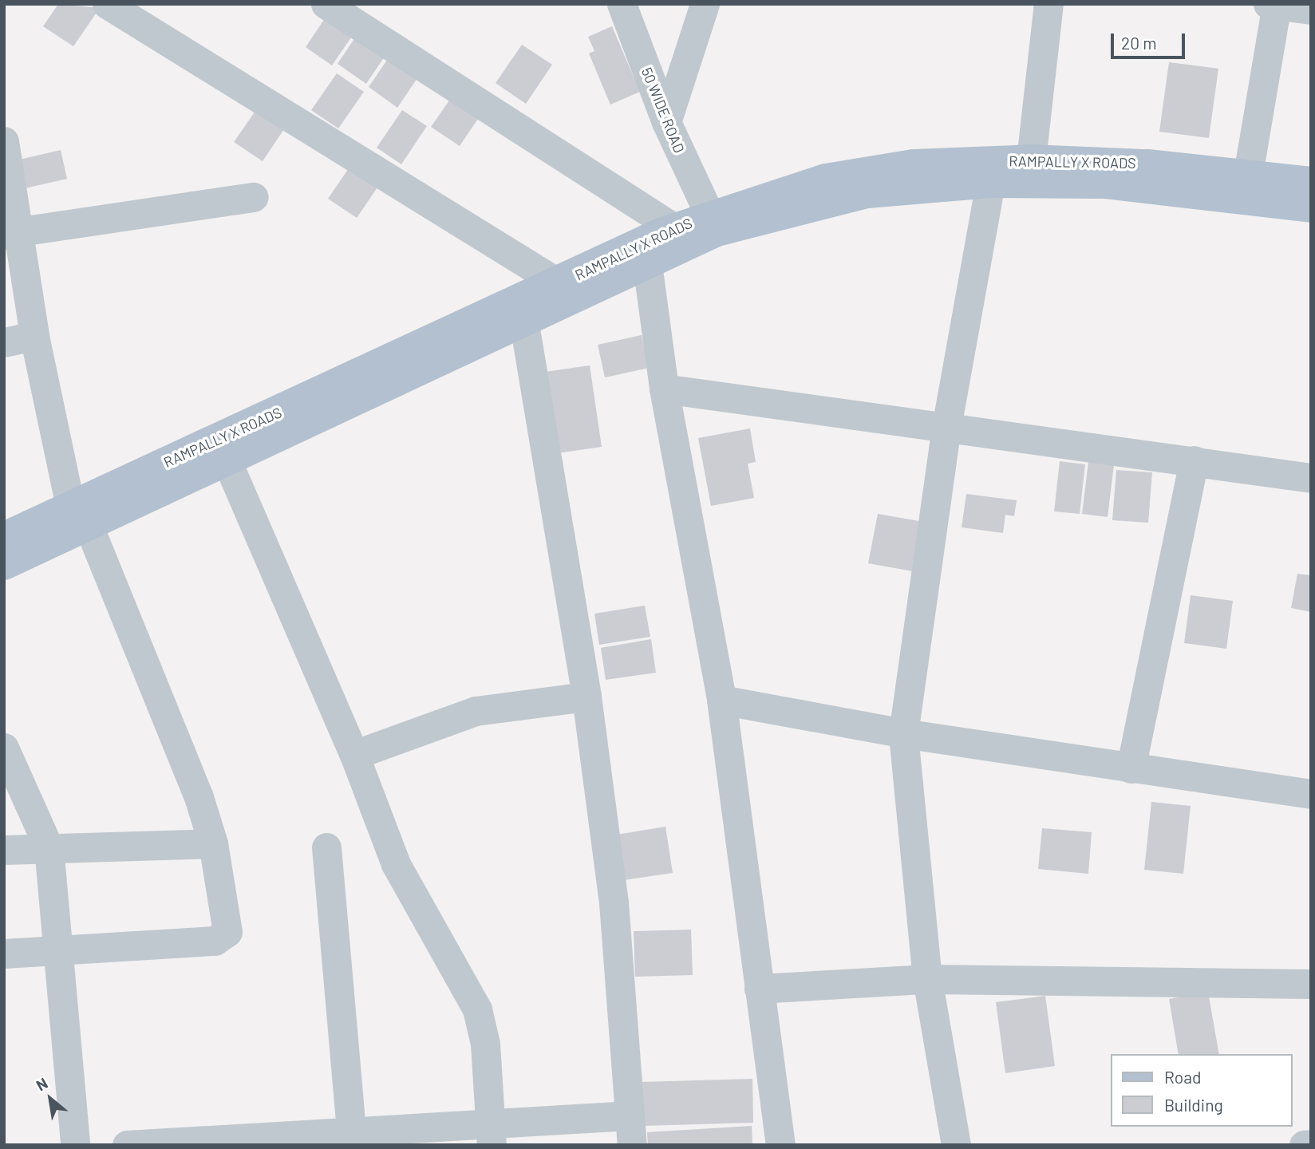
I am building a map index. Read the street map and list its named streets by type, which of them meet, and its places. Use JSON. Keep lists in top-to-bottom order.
{
  "streets": {
    "main road": ["RAMPALLY X ROADS"],
    "street": ["50 WIDE ROAD"]
  },
  "crossings": [
    ["50 WIDE ROAD", "RAMPALLY X ROADS"]
  ],
  "legend": ["Road", "Building"],
  "scale_bar": "20 m",
  "north": "top left"
}
